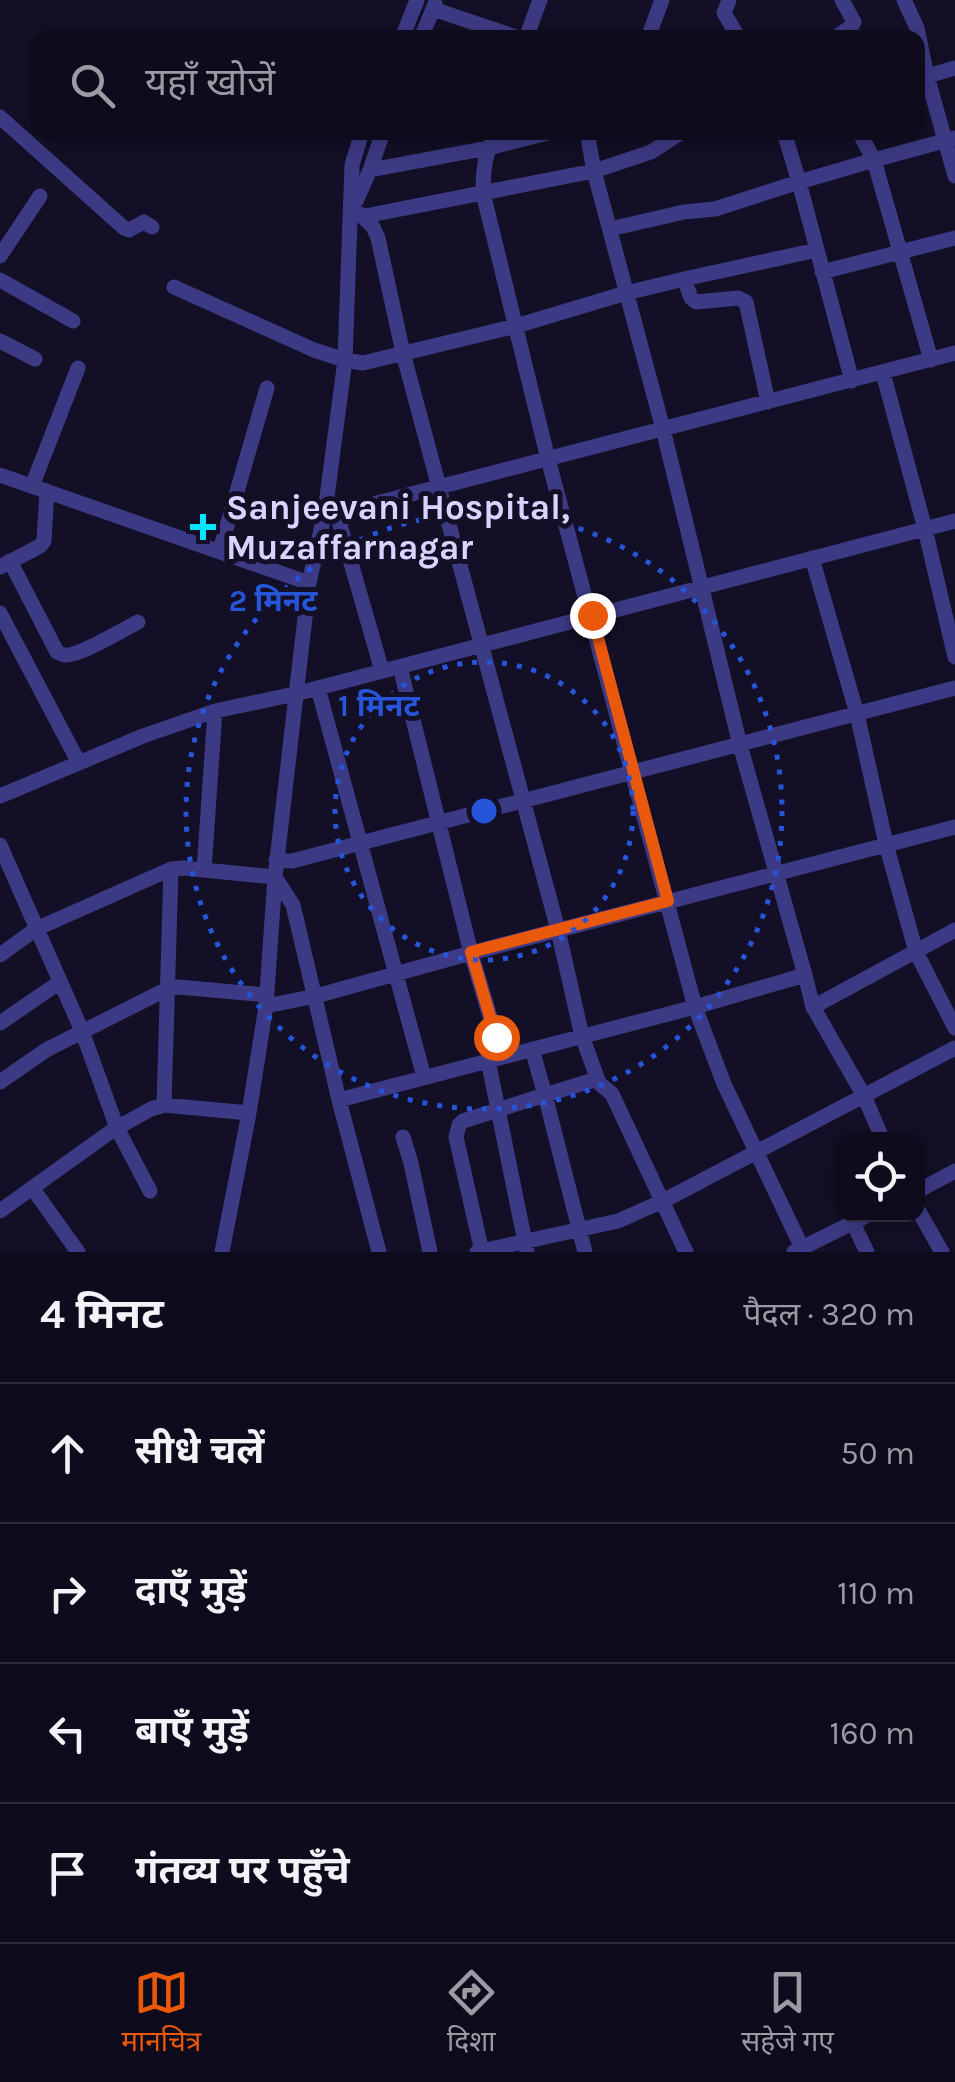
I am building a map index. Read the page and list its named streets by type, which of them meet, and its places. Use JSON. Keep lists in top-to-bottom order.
{
  "places": {
    "health": ["Sanjeevani Hospital, Muzaffarnagar"]
  },
  "page": {
    "search": "यहाँ खोजें",
    "heading": ["4 मिनट", "पैदल · 320 m"],
    "list": [
      ["सीधे चलें", "50 m"],
      ["दाएँ मुड़ें", "110 m"],
      ["बाएँ मुड़ें", "160 m"],
      "गंतव्य पर पहुँचे"
    ],
    "nav": ["मानचित्र", "दिशा", "सहेजे गए"]
  },
  "rings": ["2 मिनट", "1 मिनट"]
}
